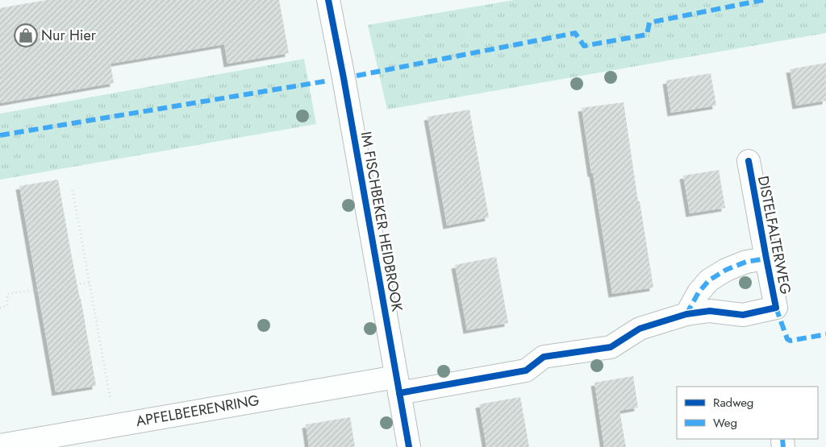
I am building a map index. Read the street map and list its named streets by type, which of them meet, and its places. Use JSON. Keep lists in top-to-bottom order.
{
  "streets": {
    "street": ["IM FISCHBEKER HEIDBROOK", "DISTELFALTERWEG", "APFELBEERENRING"]
  },
  "crossings": [
    ["IM FISCHBEKER HEIDBROOK", "DISTELFALTERWEG"],
    ["IM FISCHBEKER HEIDBROOK", "APFELBEERENRING"],
    ["DISTELFALTERWEG", "APFELBEERENRING"]
  ],
  "places": {
    "shop": ["Nur Hier"]
  },
  "legend": ["Radweg", "Weg"]
}
